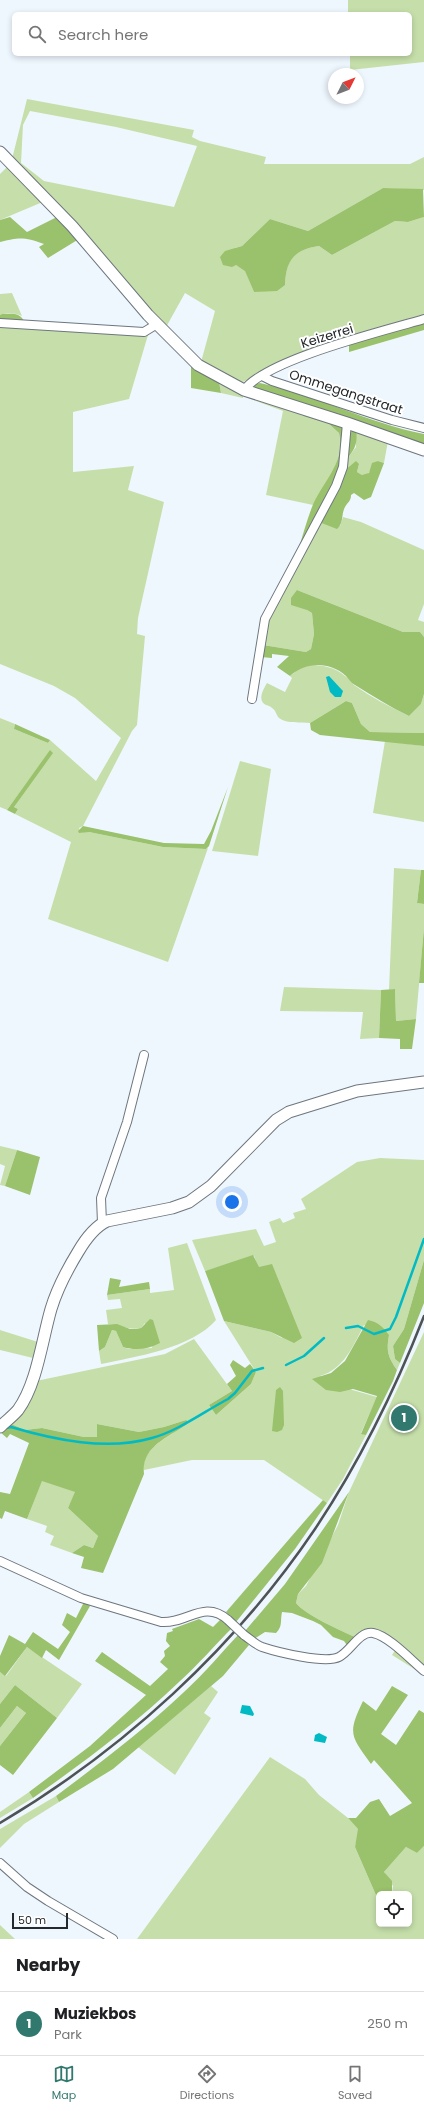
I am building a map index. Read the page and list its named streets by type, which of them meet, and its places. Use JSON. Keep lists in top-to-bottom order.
{
  "streets": {
    "street": ["Keizerrei", "Ommegangstraat"]
  },
  "crossings": [
    ["Keizerrei", "Ommegangstraat"]
  ],
  "scale_bar": "50 m",
  "north": "top right",
  "page": {
    "search": "Search here",
    "pins": "1",
    "scale": "50 m",
    "heading": "Nearby",
    "list": [
      {
        "mark": "1",
        "name": "Muziekbos",
        "note": "Park",
        "value": "250 m"
      }
    ],
    "nav": ["Map", "Directions", "Saved"]
  }
}
